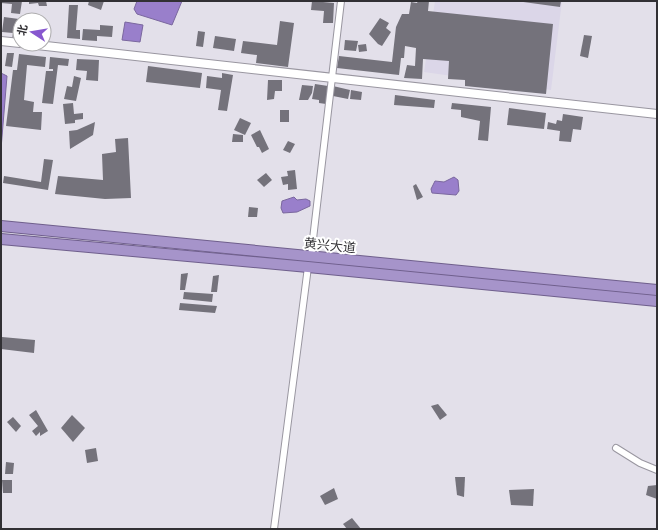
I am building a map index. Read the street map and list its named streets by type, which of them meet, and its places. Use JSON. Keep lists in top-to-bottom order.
{
  "streets": {
    "highway": ["黄兴大道"]
  },
  "north": "left"
}
